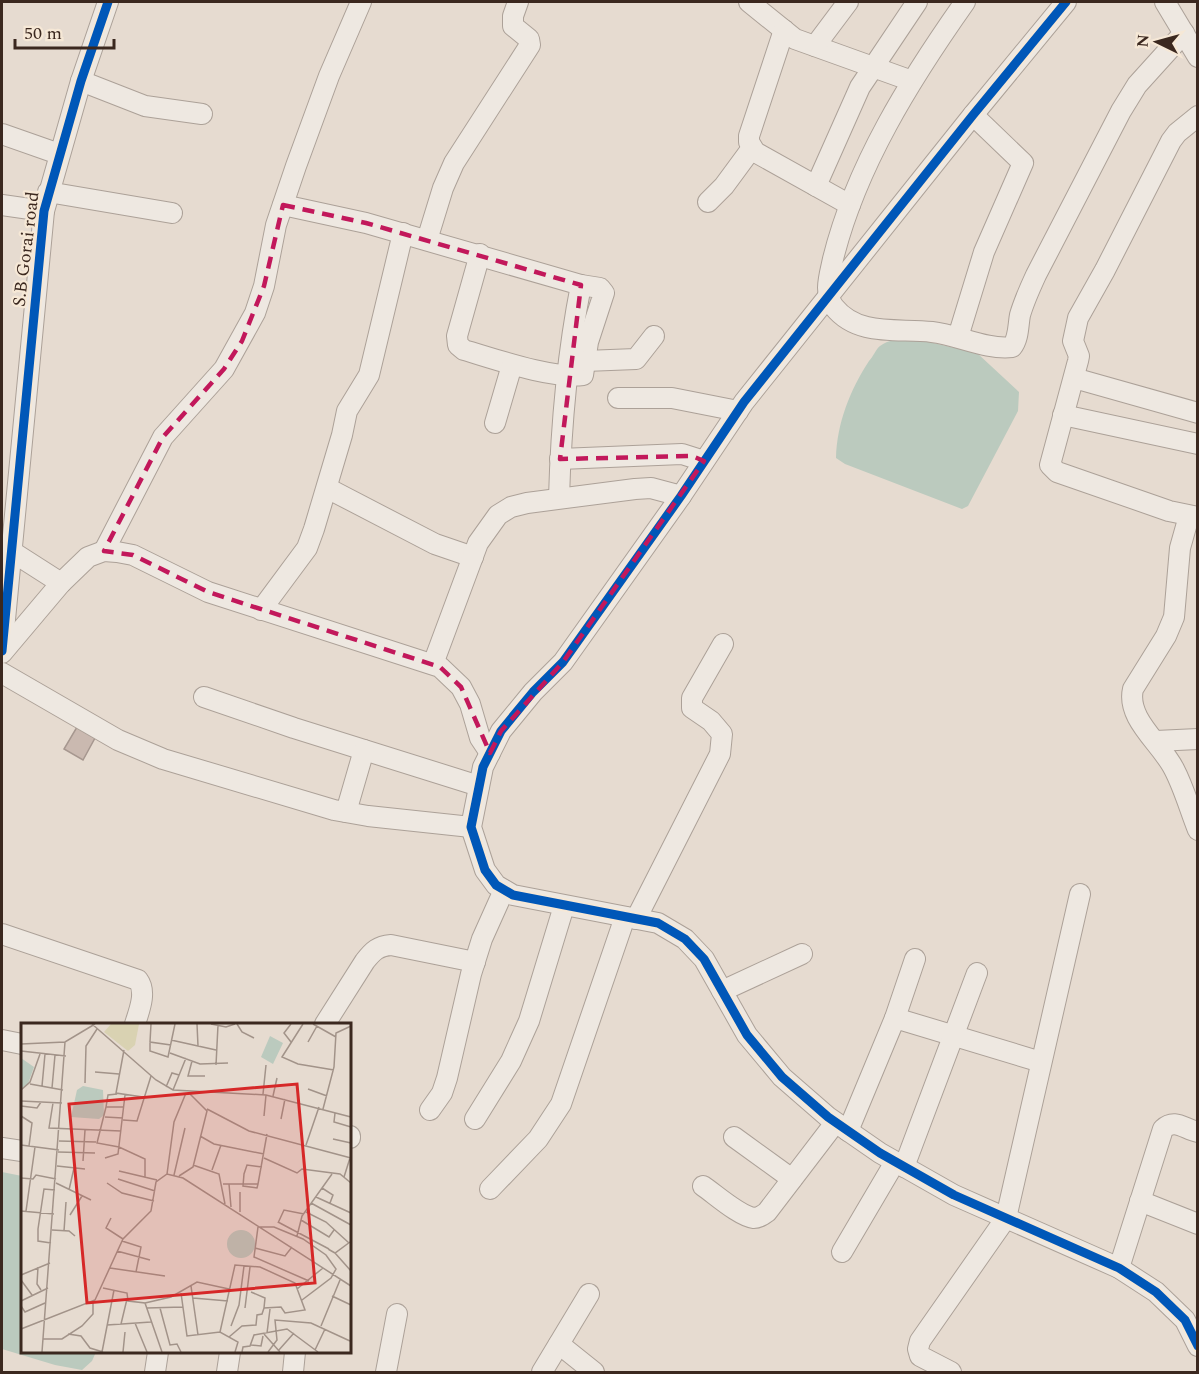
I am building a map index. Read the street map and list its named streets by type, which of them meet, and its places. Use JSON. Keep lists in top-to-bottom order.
{
  "streets": {
    "street": ["S.B Gorai road"]
  },
  "scale_bar": "50 m",
  "north": "left"
}
